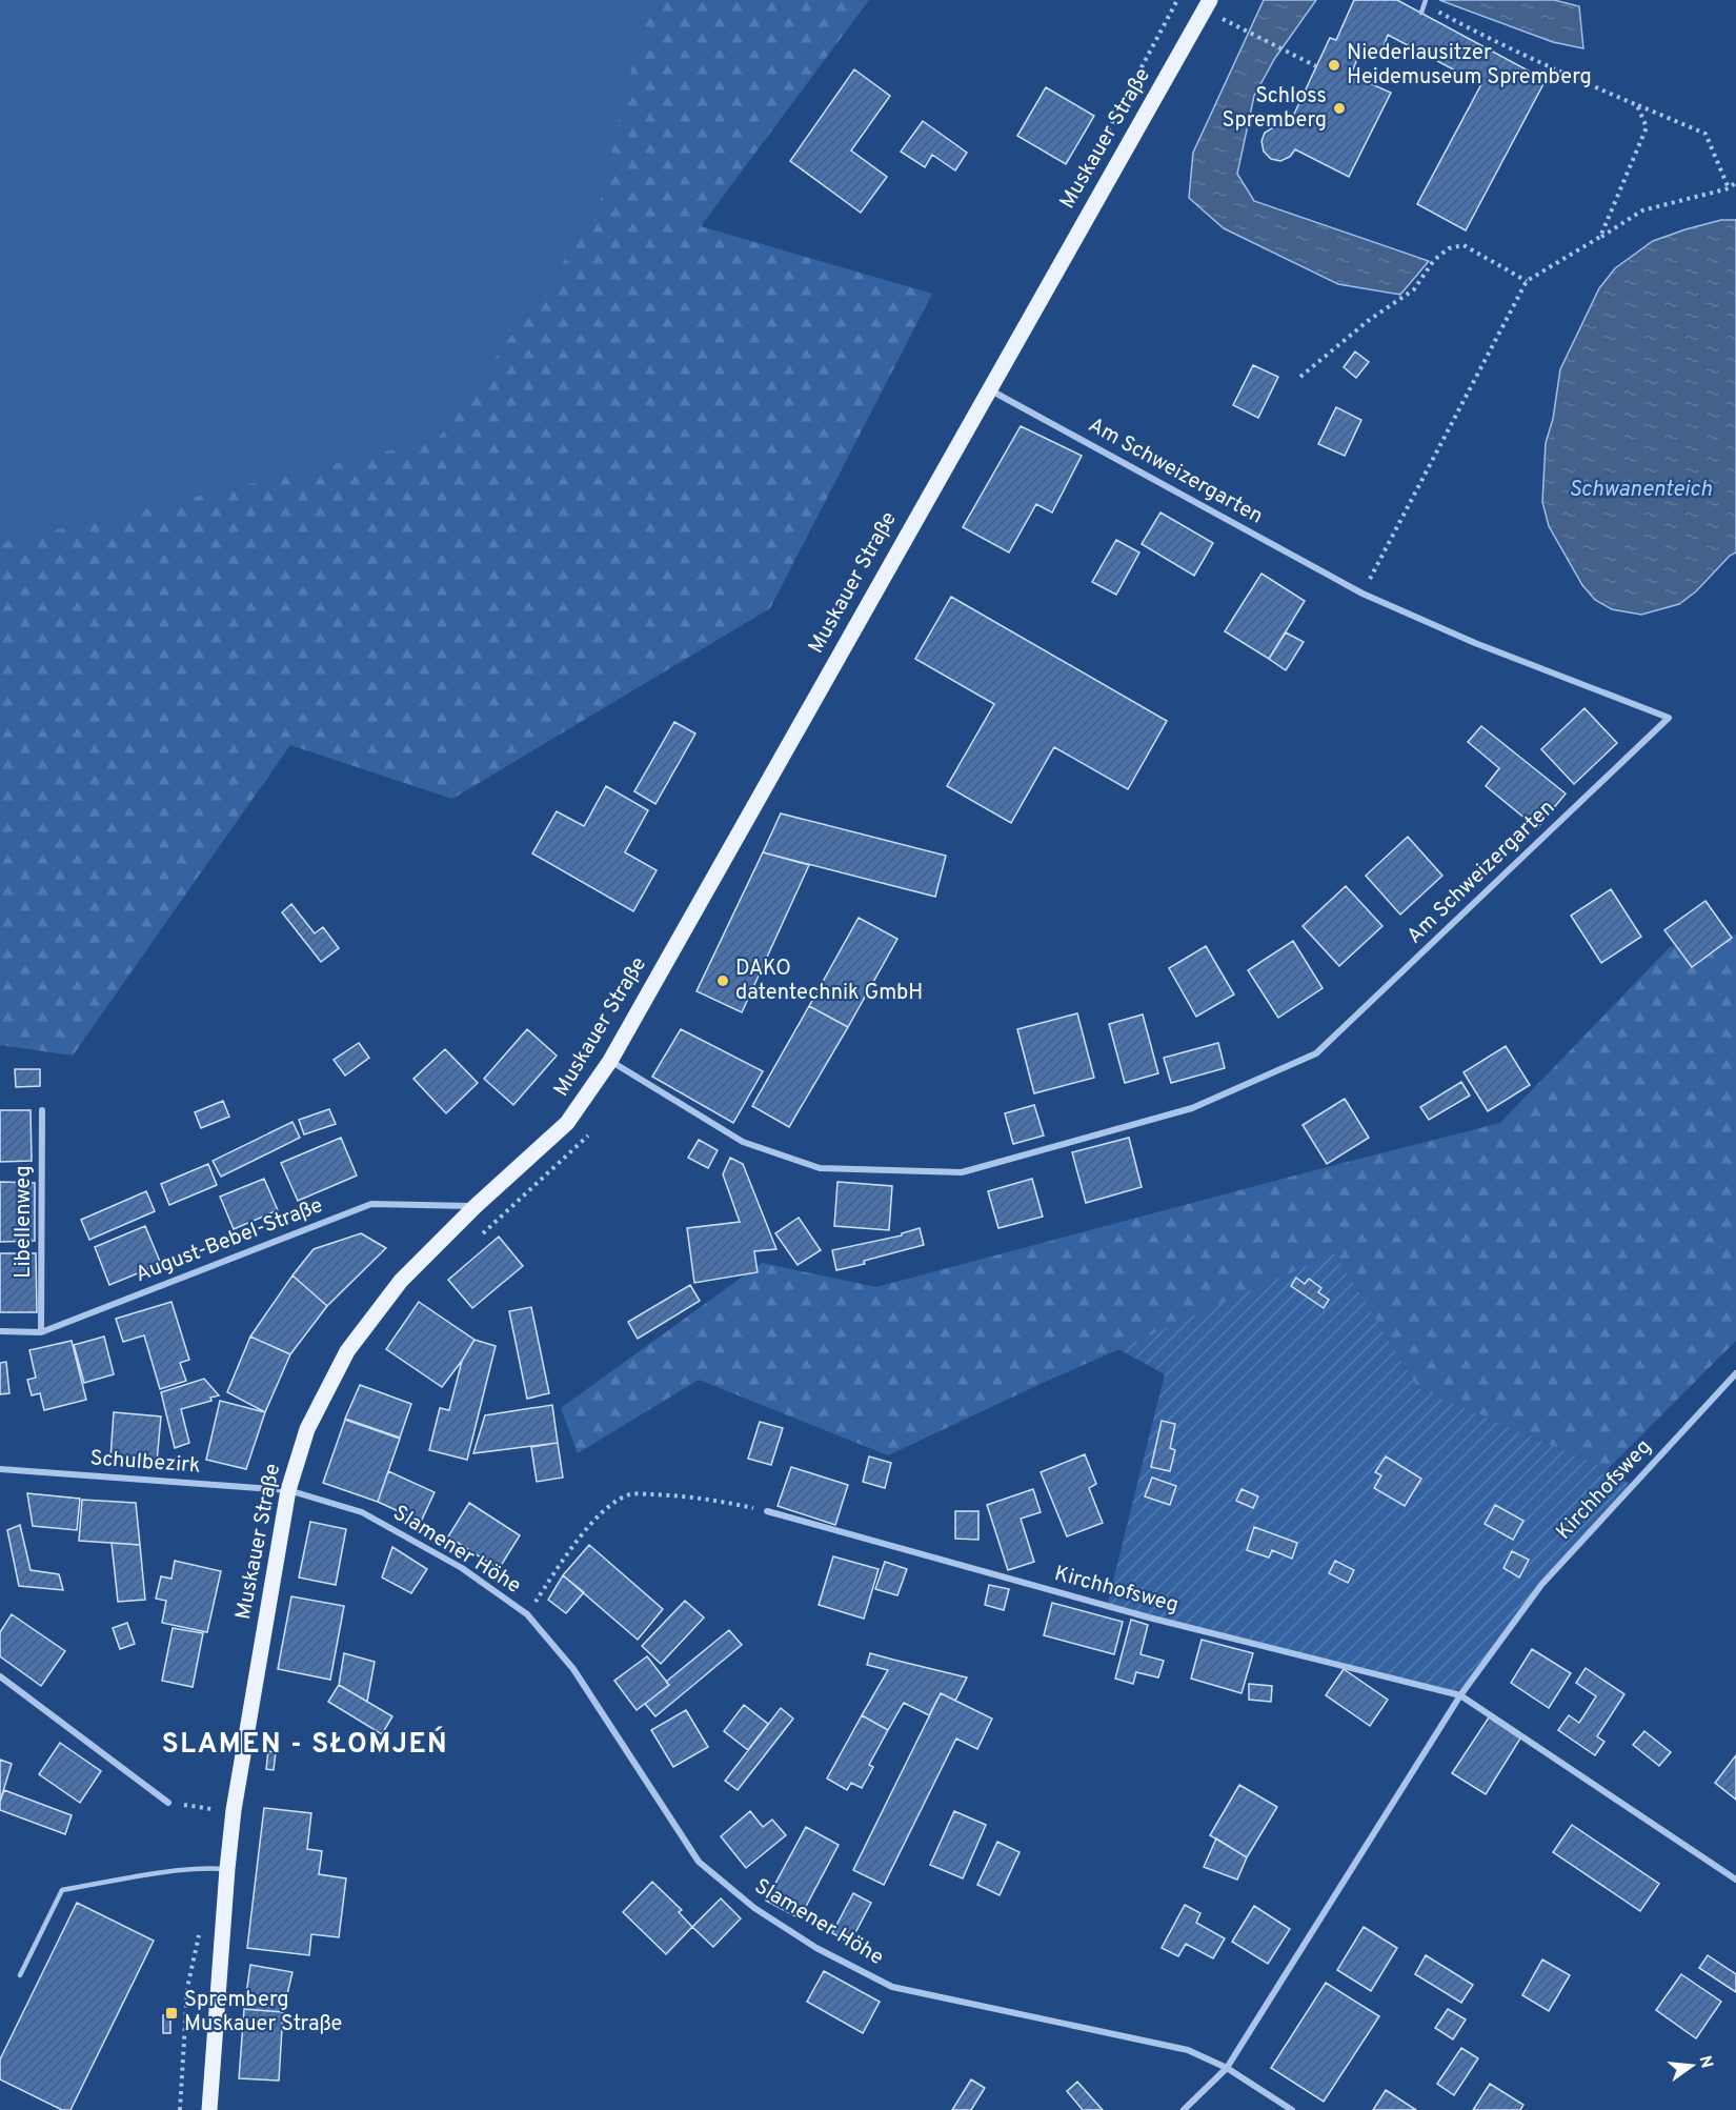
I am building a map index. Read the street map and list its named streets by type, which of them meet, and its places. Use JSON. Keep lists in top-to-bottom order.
{
  "streets": {
    "main road": ["Muskauer Straße"],
    "street": [
      "Am Schweizergarten",
      "Libellenweg",
      "August-Bebel-Straße",
      "Schulbezirk",
      "Kirchhofsweg",
      "Slamener Höhe"
    ]
  },
  "crossings": [
    ["Muskauer Straße", "Am Schweizergarten"],
    ["Muskauer Straße", "August-Bebel-Straße"],
    ["Muskauer Straße", "Schulbezirk"],
    ["Muskauer Straße", "Slamener Höhe"],
    ["Libellenweg", "August-Bebel-Straße"],
    ["Schulbezirk", "Slamener Höhe"],
    ["Kirchhofsweg", "Slamener Höhe"]
  ],
  "districts": ["SLAMEN - SŁOMJEŃ"],
  "water": ["Schwanenteich"],
  "places": {
    "other": ["Niederlausitzer Heidemuseum Spremberg", "Schloss Spremberg", "DAKO datentechnik GmbH"],
    "transit": ["Spremberg Muskauer Straße"]
  },
  "north": "right"
}
